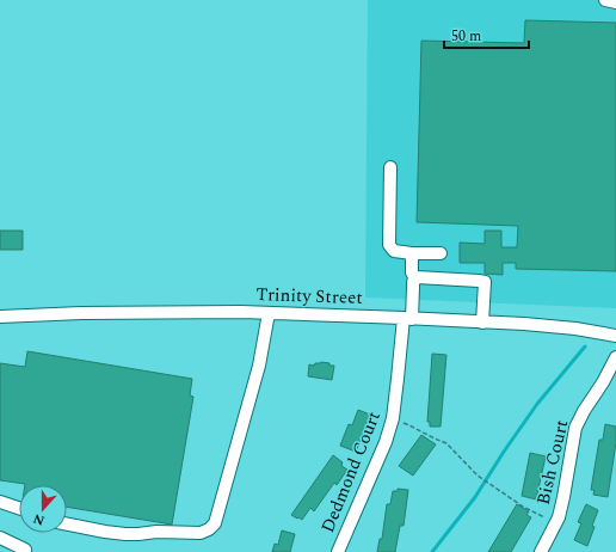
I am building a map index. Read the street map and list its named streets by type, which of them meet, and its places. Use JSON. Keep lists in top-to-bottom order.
{
  "streets": {
    "street": ["Trinity Street", "Bish Court", "Dedmond Court"]
  },
  "crossings": [
    ["Trinity Street", "Dedmond Court"]
  ],
  "scale_bar": "50 m",
  "north": "bottom"
}
